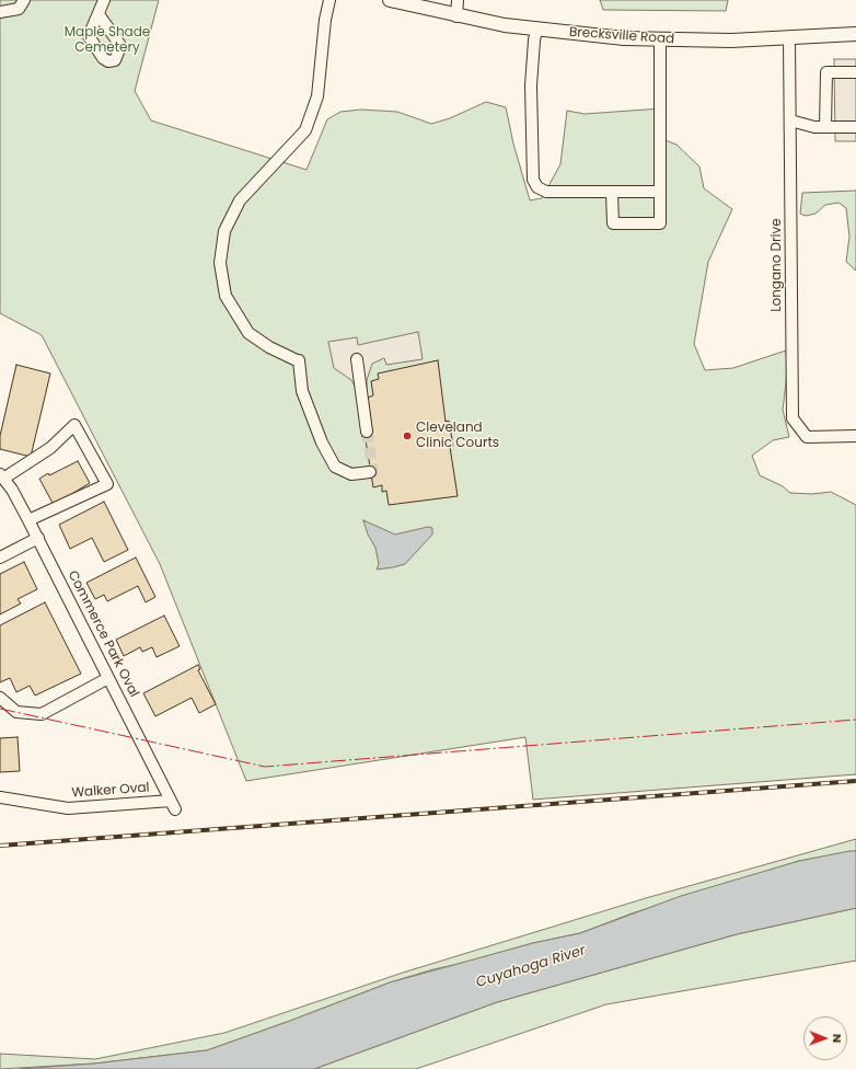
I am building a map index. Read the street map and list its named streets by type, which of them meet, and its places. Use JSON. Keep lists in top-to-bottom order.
{
  "streets": {
    "main road": ["Brecksville Road"],
    "street": ["Longano Drive", "Commerce Park Oval", "Walker Oval"]
  },
  "crossings": [
    ["Brecksville Road", "Longano Drive"],
    ["Commerce Park Oval", "Walker Oval"]
  ],
  "water": ["Cuyahoga River"],
  "parks": ["Maple Shade Cemetery"],
  "places": ["Cleveland Clinic Courts"],
  "north": "right"
}
